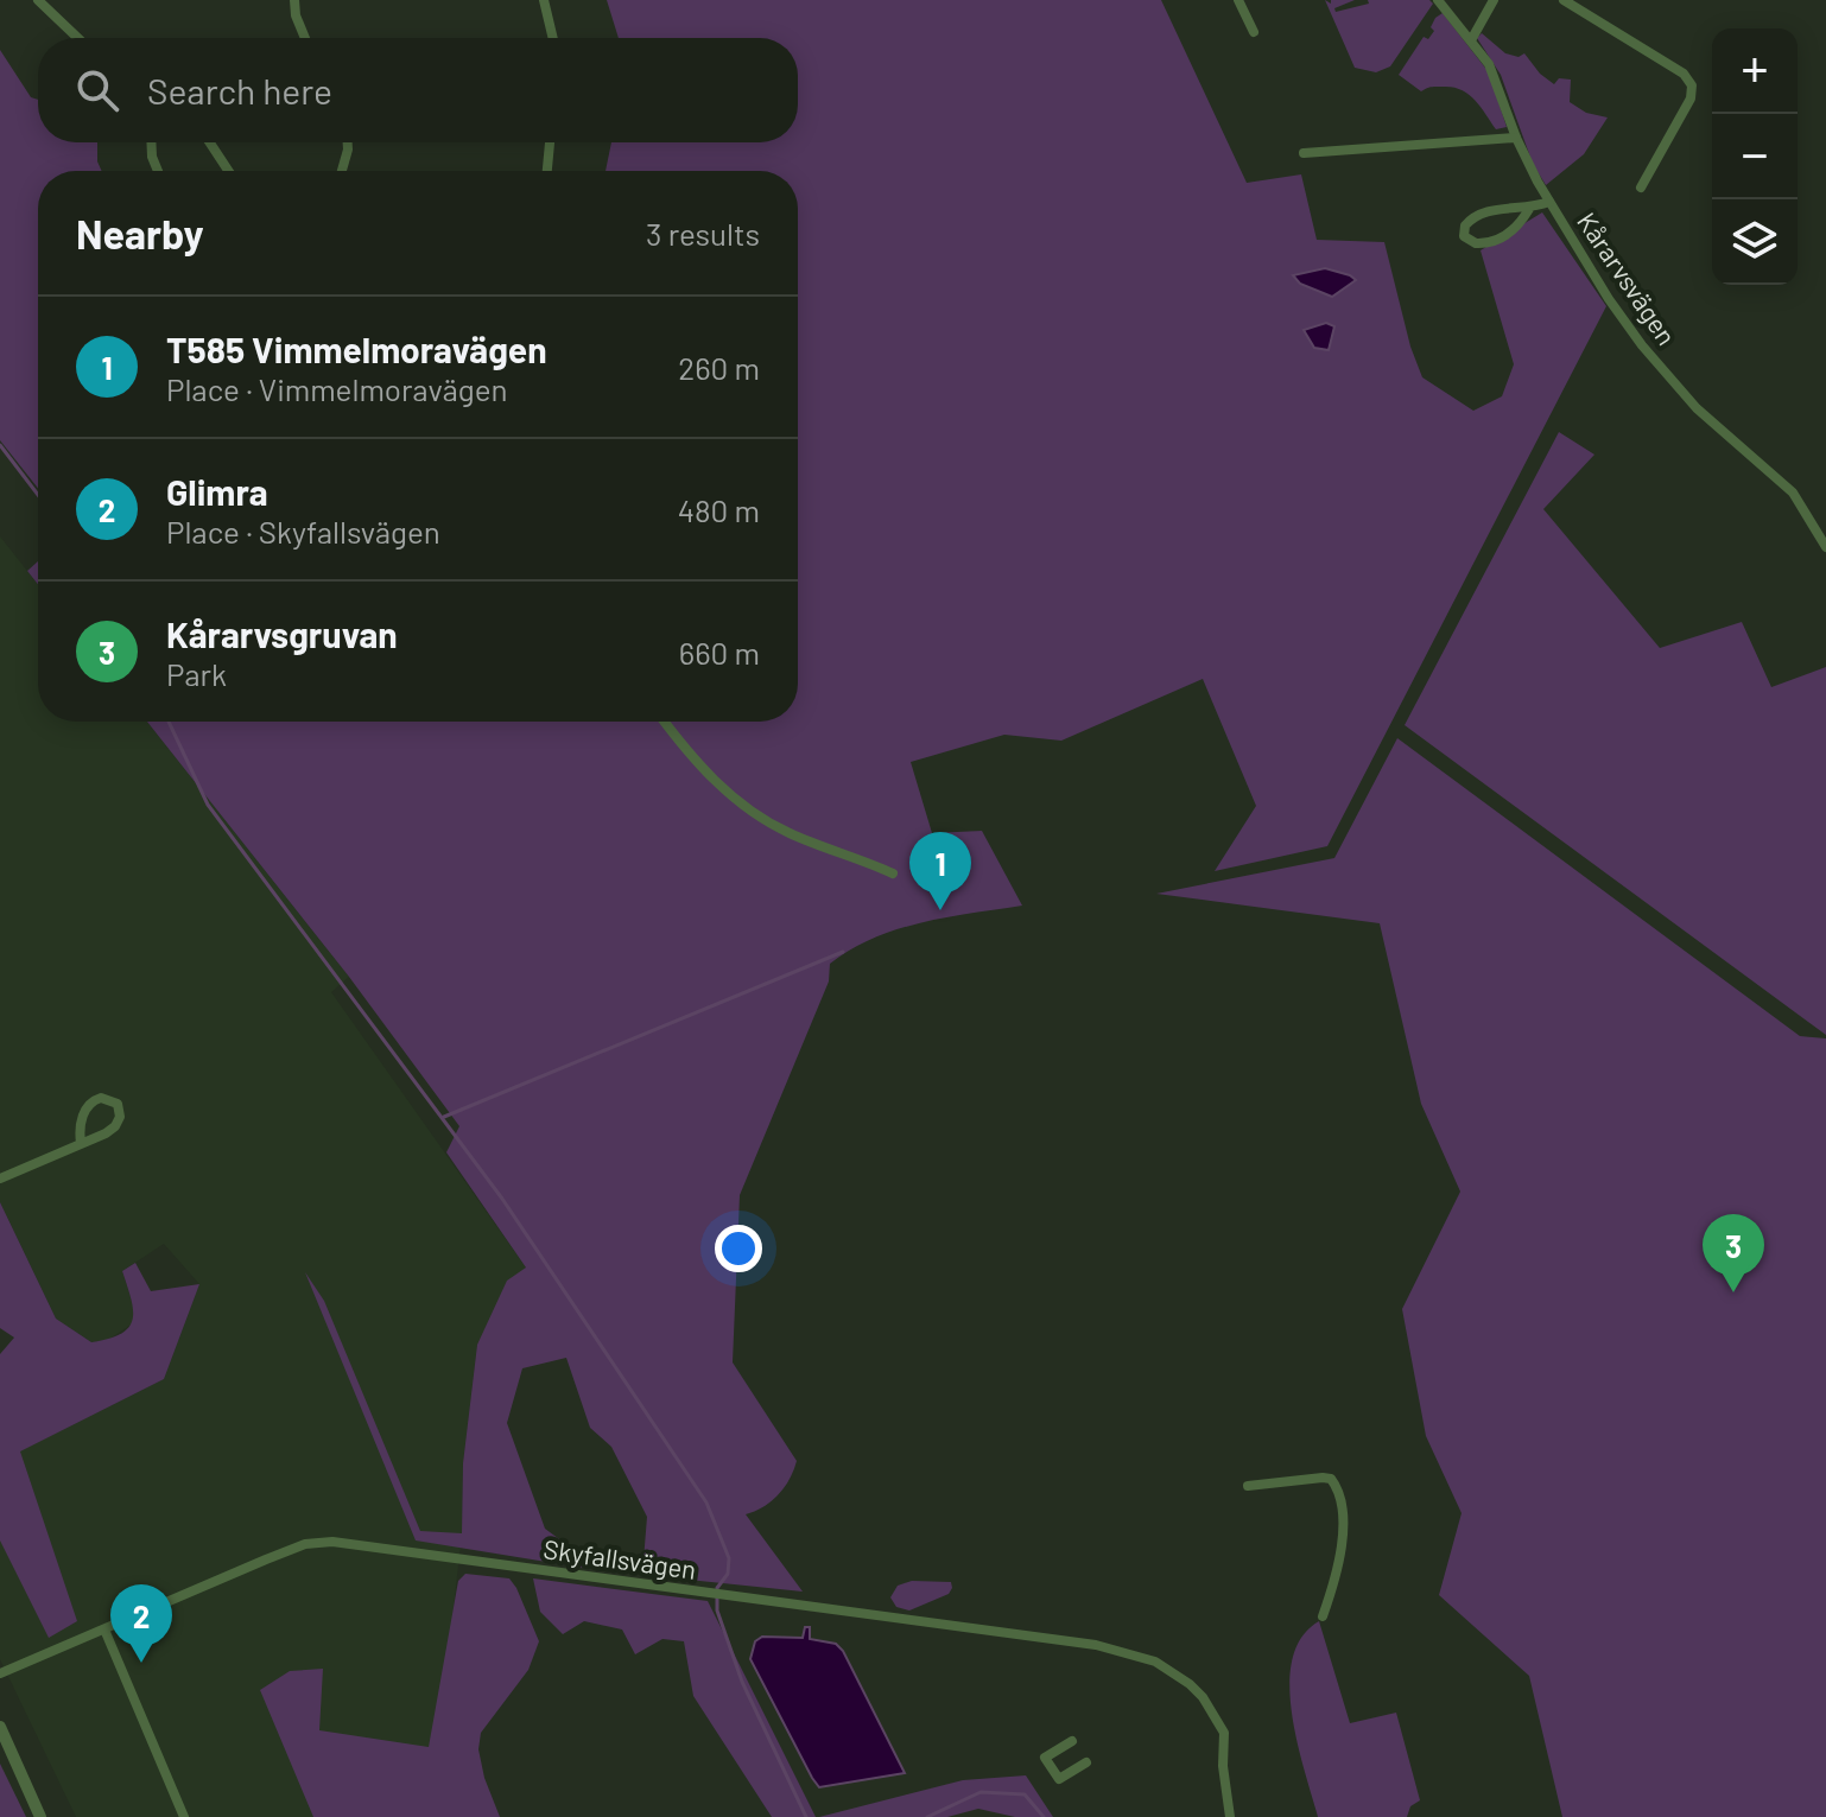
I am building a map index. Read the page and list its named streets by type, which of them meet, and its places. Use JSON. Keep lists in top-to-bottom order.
{
  "streets": {
    "street": ["Kårarvsvägen", "Skyfallsvägen"]
  },
  "page": {
    "map_buttons": ["+", "−"],
    "search": "Search here",
    "heading": ["Nearby", "3 results"],
    "list": [
      {
        "mark": "1",
        "name": "T585 Vimmelmoravägen",
        "note": "Place · Vimmelmoravägen",
        "value": "260 m"
      },
      {
        "mark": "2",
        "name": "Glimra",
        "note": "Place · Skyfallsvägen",
        "value": "480 m"
      },
      {
        "mark": "3",
        "name": "Kårarvsgruvan",
        "note": "Park",
        "value": "660 m"
      }
    ],
    "pins": ["1", "3", "2"]
  }
}
